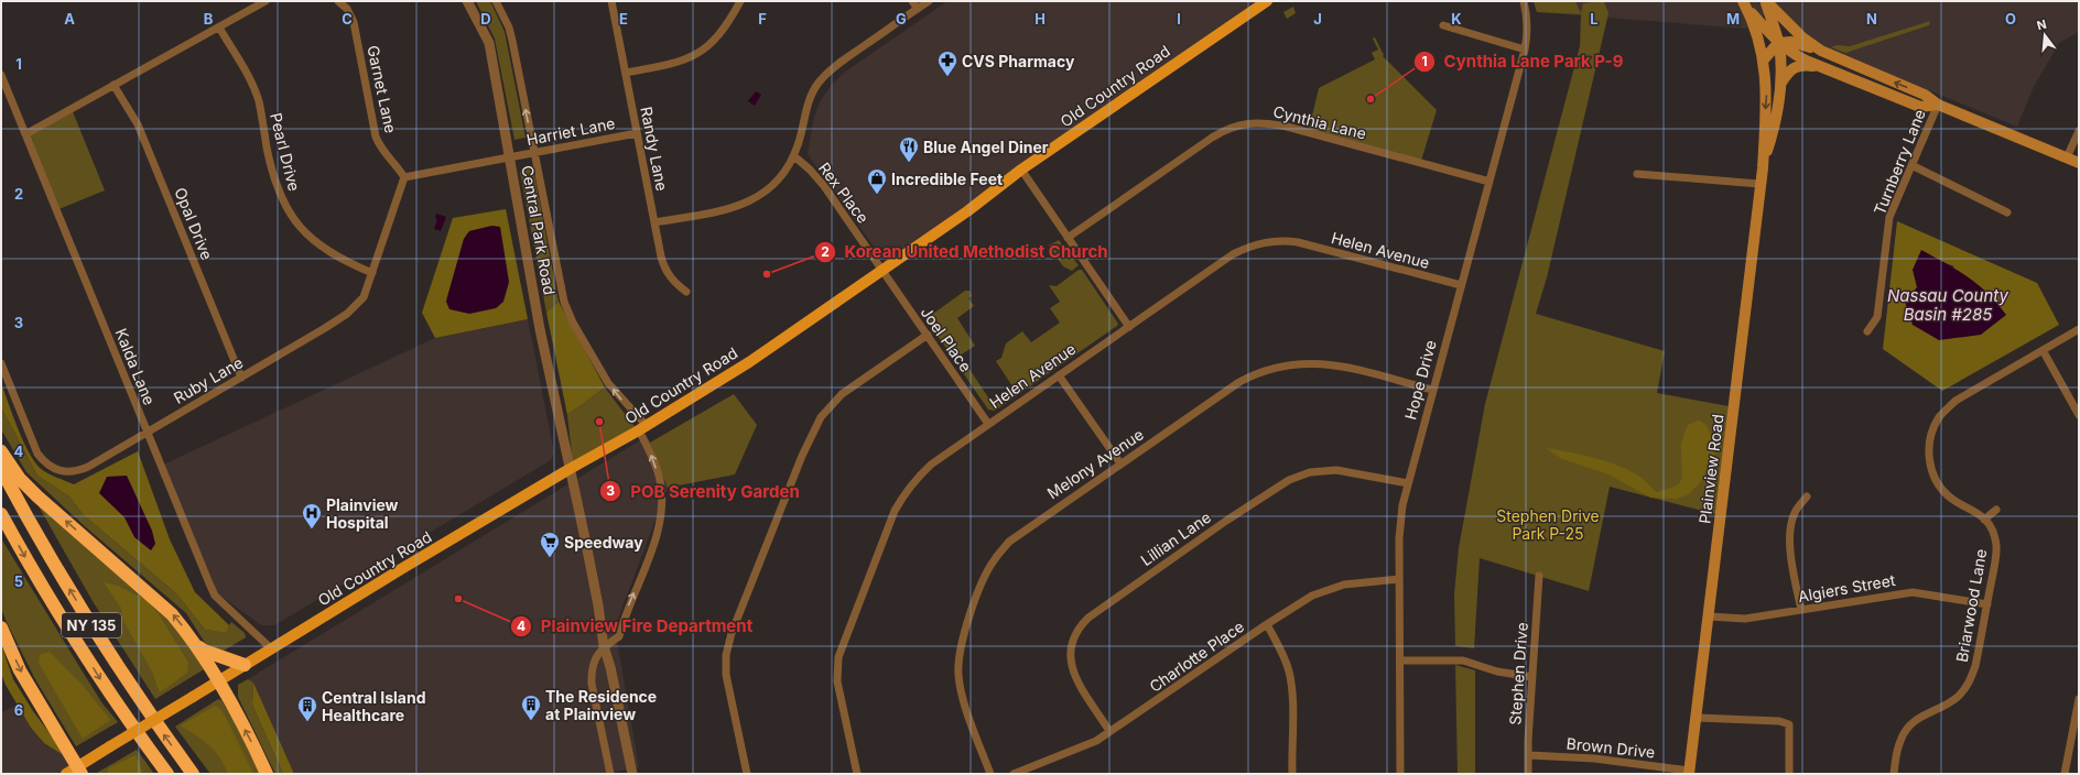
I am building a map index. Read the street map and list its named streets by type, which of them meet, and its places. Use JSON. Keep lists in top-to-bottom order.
{
  "streets": {
    "highway": ["NY 135"],
    "main road": ["Old Country Road", "Plainview Road"],
    "street": [
      "Garnet Lane",
      "Cynthia Lane",
      "Harriet Lane",
      "Randy Lane",
      "Pearl Drive",
      "Turnberry Lane",
      "Rex Place",
      "Opal Drive",
      "Central Park Road",
      "Helen Avenue",
      "Joel Place",
      "Kalda Lane",
      "Ruby Lane",
      "Hope Drive",
      "Melony Avenue",
      "Lillian Lane",
      "Algiers Street",
      "Briarwood Lane",
      "Charlotte Place",
      "Stephen Drive",
      "Brown Drive"
    ]
  },
  "crossings": [
    ["Old Country Road", "Rex Place"],
    ["Old Country Road", "Central Park Road"],
    ["Old Country Road", "Joel Place"],
    ["Old Country Road", "Kalda Lane"],
    ["Garnet Lane", "Ruby Lane"],
    ["Cynthia Lane", "Hope Drive"],
    ["Harriet Lane", "Randy Lane"],
    ["Harriet Lane", "Central Park Road"],
    ["Pearl Drive", "Ruby Lane"],
    ["Rex Place", "Joel Place"],
    ["Opal Drive", "Ruby Lane"],
    ["Helen Avenue", "Joel Place"],
    ["Helen Avenue", "Hope Drive"],
    ["Kalda Lane", "Ruby Lane"],
    ["Hope Drive", "Melony Avenue"],
    ["Hope Drive", "Lillian Lane"],
    ["Hope Drive", "Charlotte Place"],
    ["Plainview Road", "Algiers Street"],
    ["Plainview Road", "Brown Drive"],
    ["Lillian Lane", "Charlotte Place"],
    ["Algiers Street", "Briarwood Lane"],
    ["Stephen Drive", "Brown Drive"]
  ],
  "water": ["Nassau County Basin #285"],
  "parks": ["Stephen Drive Park P-25"],
  "places": {
    "pharmacy": ["CVS Pharmacy"],
    "other": [
      "Cynthia Lane Park P-9",
      "Korean United Methodist Church",
      "POB Serenity Garden",
      "Plainview Fire Department"
    ],
    "restaurant": ["Blue Angel Diner"],
    "shop": ["Incredible Feet"],
    "hospital": ["Plainview Hospital"],
    "supermarket": ["Speedway"],
    "building": ["The Residence at Plainview", "Central Island Healthcare"]
  },
  "north": "top",
  "grid": {
    "columns": [
      "A",
      "B",
      "C",
      "D",
      "E",
      "F",
      "G",
      "H",
      "I",
      "J",
      "K",
      "L",
      "M",
      "N",
      "O"
    ],
    "rows": [
      "1",
      "2",
      "3",
      "4",
      "5",
      "6"
    ]
  }
}
